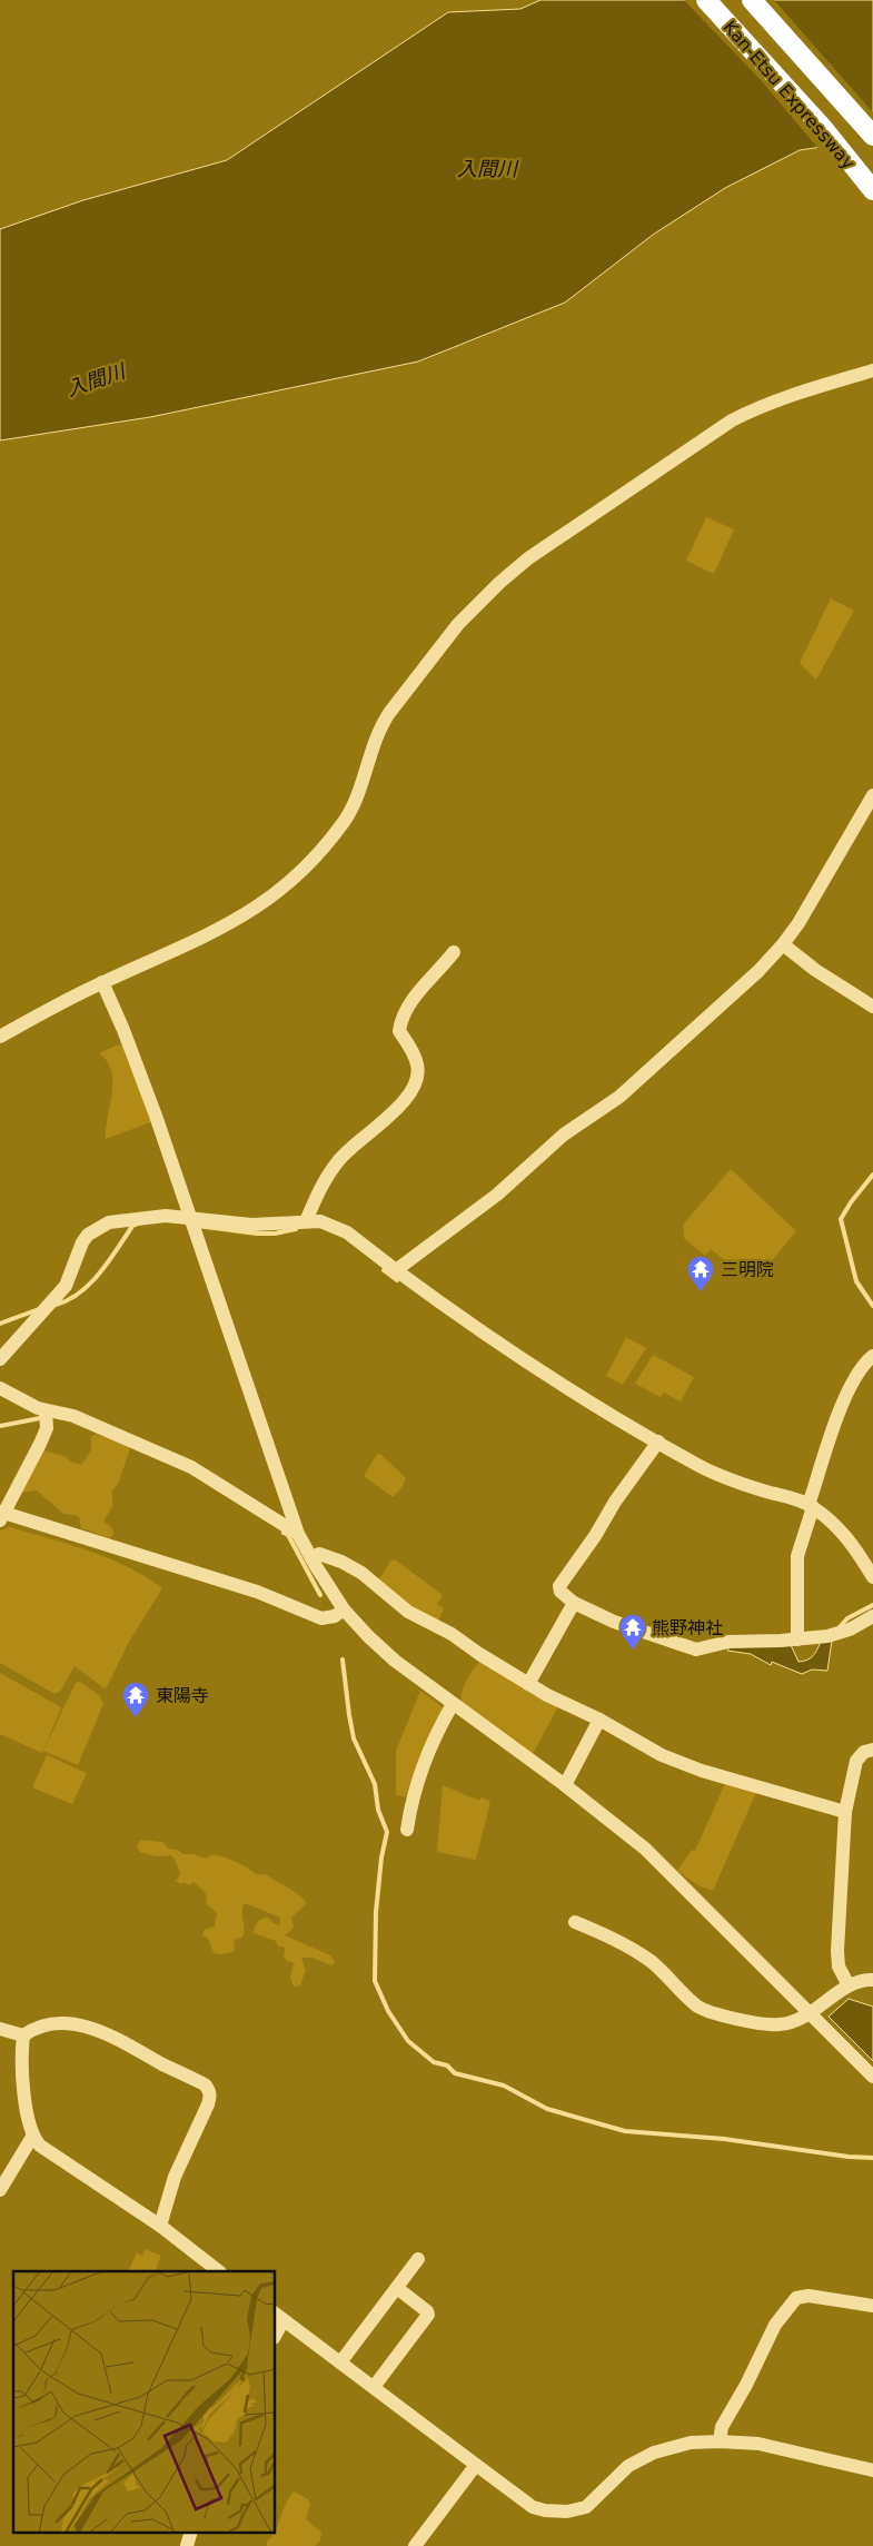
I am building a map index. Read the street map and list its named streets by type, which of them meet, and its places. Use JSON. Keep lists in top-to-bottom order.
{
  "streets": {
    "highway": ["Kan-Etsu Expressway"]
  },
  "water": ["入間川"],
  "places": {
    "temple": ["三明院", "熊野神社", "東陽寺"]
  }
}
